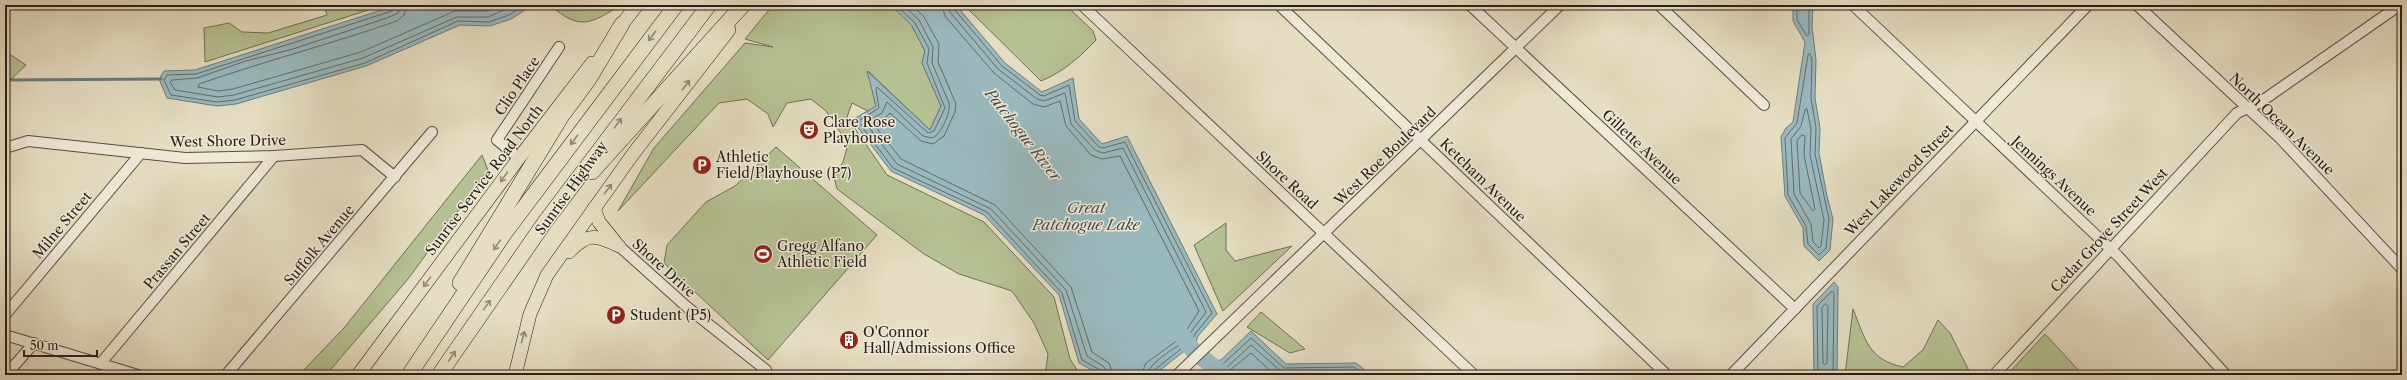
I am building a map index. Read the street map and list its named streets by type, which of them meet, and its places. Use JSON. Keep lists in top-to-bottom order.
{
  "streets": {
    "highway": ["Sunrise Highway"],
    "main road": ["Sunrise Service Road North"],
    "street": [
      "Clio Place",
      "North Ocean Avenue",
      "West Shore Drive",
      "Gillette Avenue",
      "West Roe Boulevard",
      "Jennings Avenue",
      "Shore Road",
      "Ketcham Avenue",
      "West Lakewood Street",
      "Milne Street",
      "Cedar Grove Street West",
      "Suffolk Avenue",
      "Prassan Street",
      "Shore Drive"
    ]
  },
  "crossings": [
    ["Clio Place", "Sunrise Service Road North"],
    ["North Ocean Avenue", "Cedar Grove Street West"],
    ["West Shore Drive", "Milne Street"],
    ["West Shore Drive", "Suffolk Avenue"],
    ["West Shore Drive", "Prassan Street"],
    ["Gillette Avenue", "West Roe Boulevard"],
    ["Gillette Avenue", "West Lakewood Street"],
    ["West Roe Boulevard", "Shore Road"],
    ["West Roe Boulevard", "Ketcham Avenue"],
    ["Jennings Avenue", "West Lakewood Street"],
    ["Jennings Avenue", "Cedar Grove Street West"]
  ],
  "water": ["Patchogue River", "Great Patchogue Lake"],
  "places": {
    "theatre": ["Clare Rose Playhouse"],
    "parking": ["Athletic Field/Playhouse (P7)", "Student (P5)"],
    "sports": ["Gregg Alfano Athletic Field"],
    "building": ["O'Connor Hall/Admissions Office"]
  },
  "scale_bar": "50 m"
}
